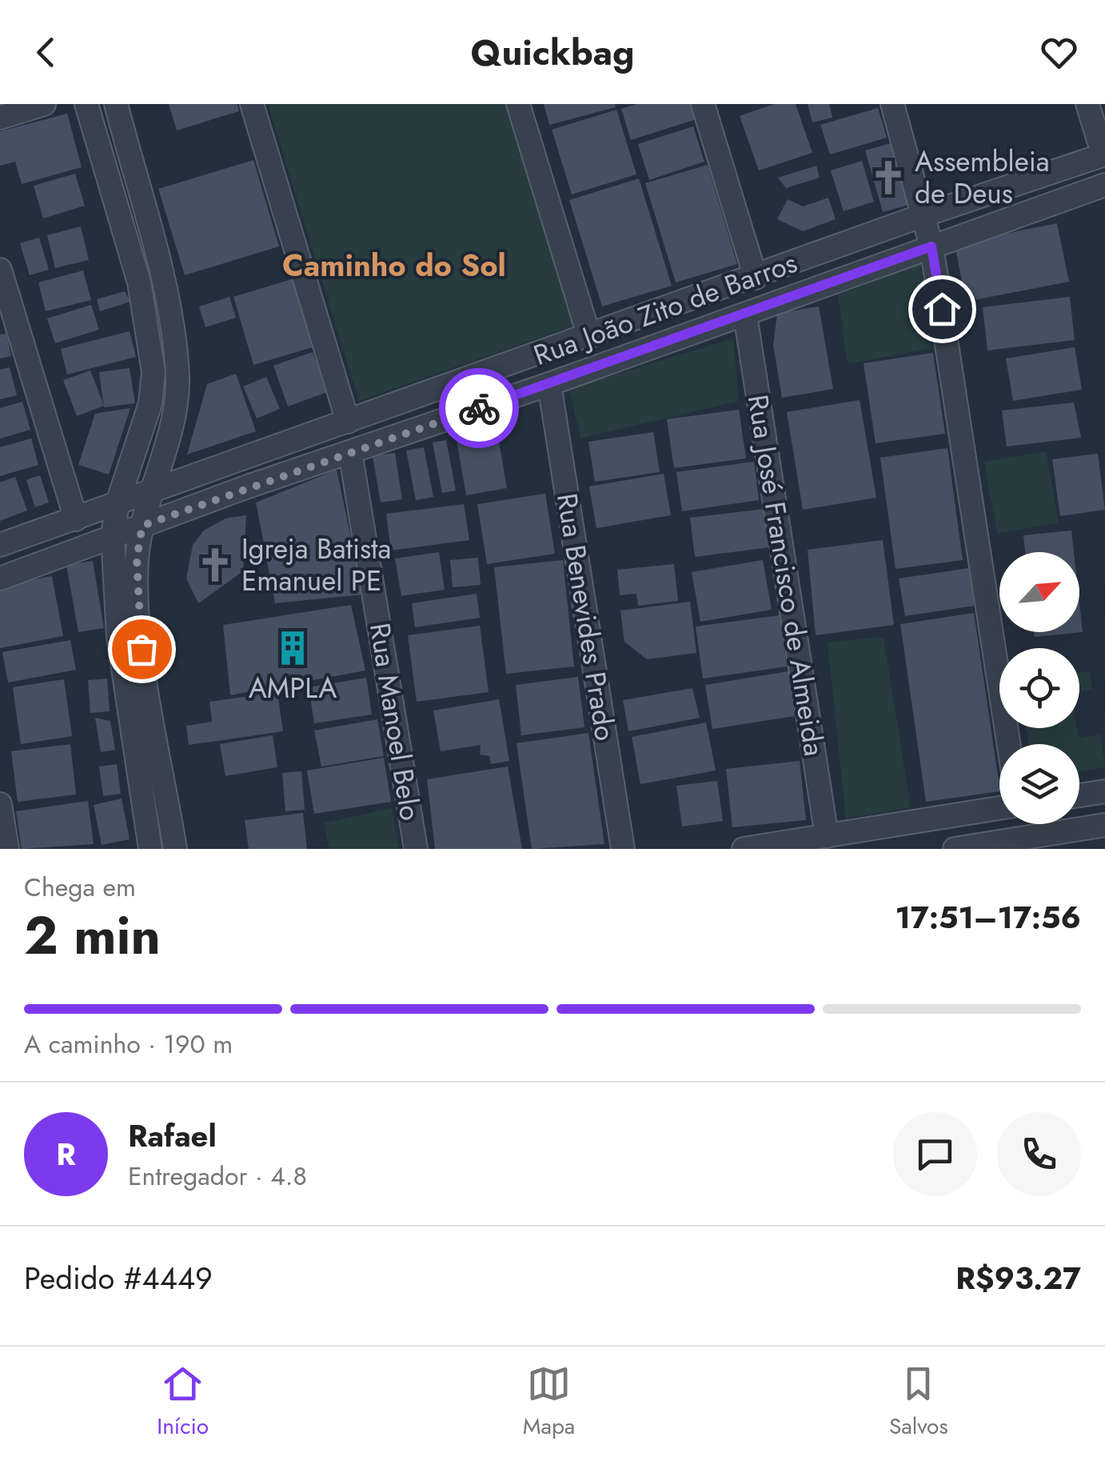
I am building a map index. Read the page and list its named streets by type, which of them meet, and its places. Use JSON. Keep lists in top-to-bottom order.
{
  "streets": {
    "street": [
      "Rua João Zito de Barros",
      "Rua José Francisco de Almeida",
      "Rua Benevides Prado",
      "Rua Manoel Belo"
    ]
  },
  "crossings": [
    ["Rua João Zito de Barros", "Rua José Francisco de Almeida"],
    ["Rua João Zito de Barros", "Rua Benevides Prado"],
    ["Rua João Zito de Barros", "Rua Manoel Belo"]
  ],
  "districts": ["Caminho do Sol"],
  "places": {
    "church": ["Assembleia de Deus", "Igreja Batista Emanuel PE"],
    "building": ["AMPLA"]
  },
  "north": "top right",
  "page": {
    "header": "Quickbag",
    "heading": ["2 min", "Chega em", "17:51–17:56"],
    "panel": [
      "Rafael",
      "Entregador · 4.8",
      "Pedido #4449",
      "R$93.27"
    ],
    "bar": "A caminho · 190 m",
    "round": "R",
    "tabs": ["Início", "Mapa", "Salvos"]
  }
}
